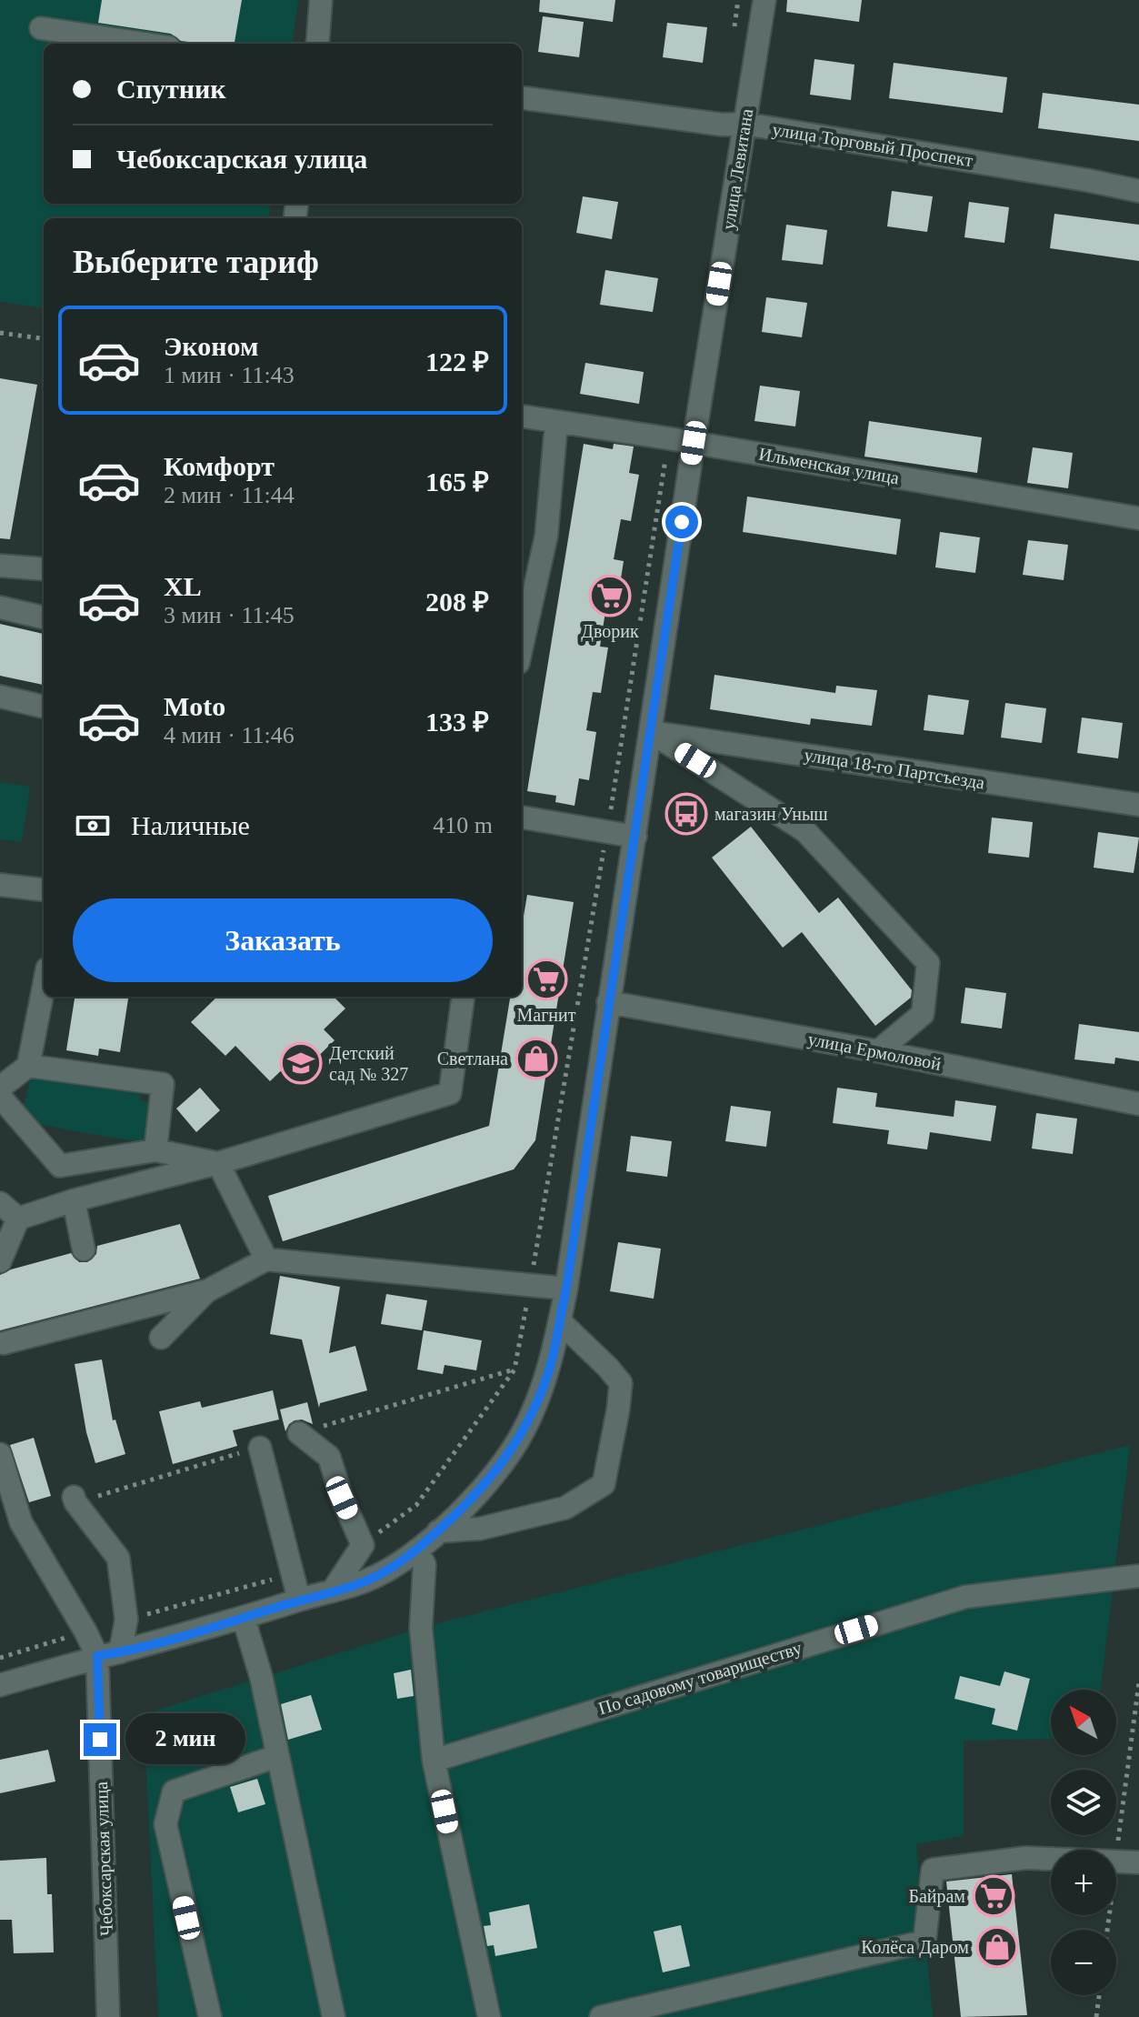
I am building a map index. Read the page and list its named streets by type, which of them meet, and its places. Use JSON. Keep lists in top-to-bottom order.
{
  "streets": {
    "street": [
      "улица Торговый Проспект",
      "улица Левитана",
      "Ильменская улица",
      "улица 18-го Партсъезда",
      "улица Ермоловой",
      "По садовому товариществу",
      "Чебоксарская улица"
    ]
  },
  "crossings": [
    ["улица Торговый Проспект", "улица Левитана"],
    ["улица Левитана", "Ильменская улица"],
    ["улица Левитана", "улица 18-го Партсъезда"],
    ["улица Левитана", "улица Ермоловой"],
    ["улица Левитана", "Чебоксарская улица"]
  ],
  "places": {
    "supermarket": ["Дворик", "Магнит", "Байрам"],
    "bus stop": ["магазин Уныш"],
    "shop": ["Светлана", "Колёса Даром"],
    "school or university": ["Детский сад № 327"]
  },
  "north": "top left",
  "page": {
    "banner": ["Спутник", "Чебоксарская улица"],
    "heading": "Выберите тариф",
    "list": [
      {
        "name": "Эконом",
        "note": "1 мин · 11:43",
        "value": "122 ₽"
      },
      {
        "name": "Комфорт",
        "note": "2 мин · 11:44",
        "value": "165 ₽"
      },
      {
        "name": "XL",
        "note": "3 мин · 11:45",
        "value": "208 ₽"
      },
      {
        "name": "Moto",
        "note": "4 мин · 11:46",
        "value": "133 ₽"
      }
    ],
    "pay": ["Наличные", "410 m"],
    "buttons": "Заказать",
    "map_buttons": ["+", "−"],
    "bubble": "2 мин"
  }
}
